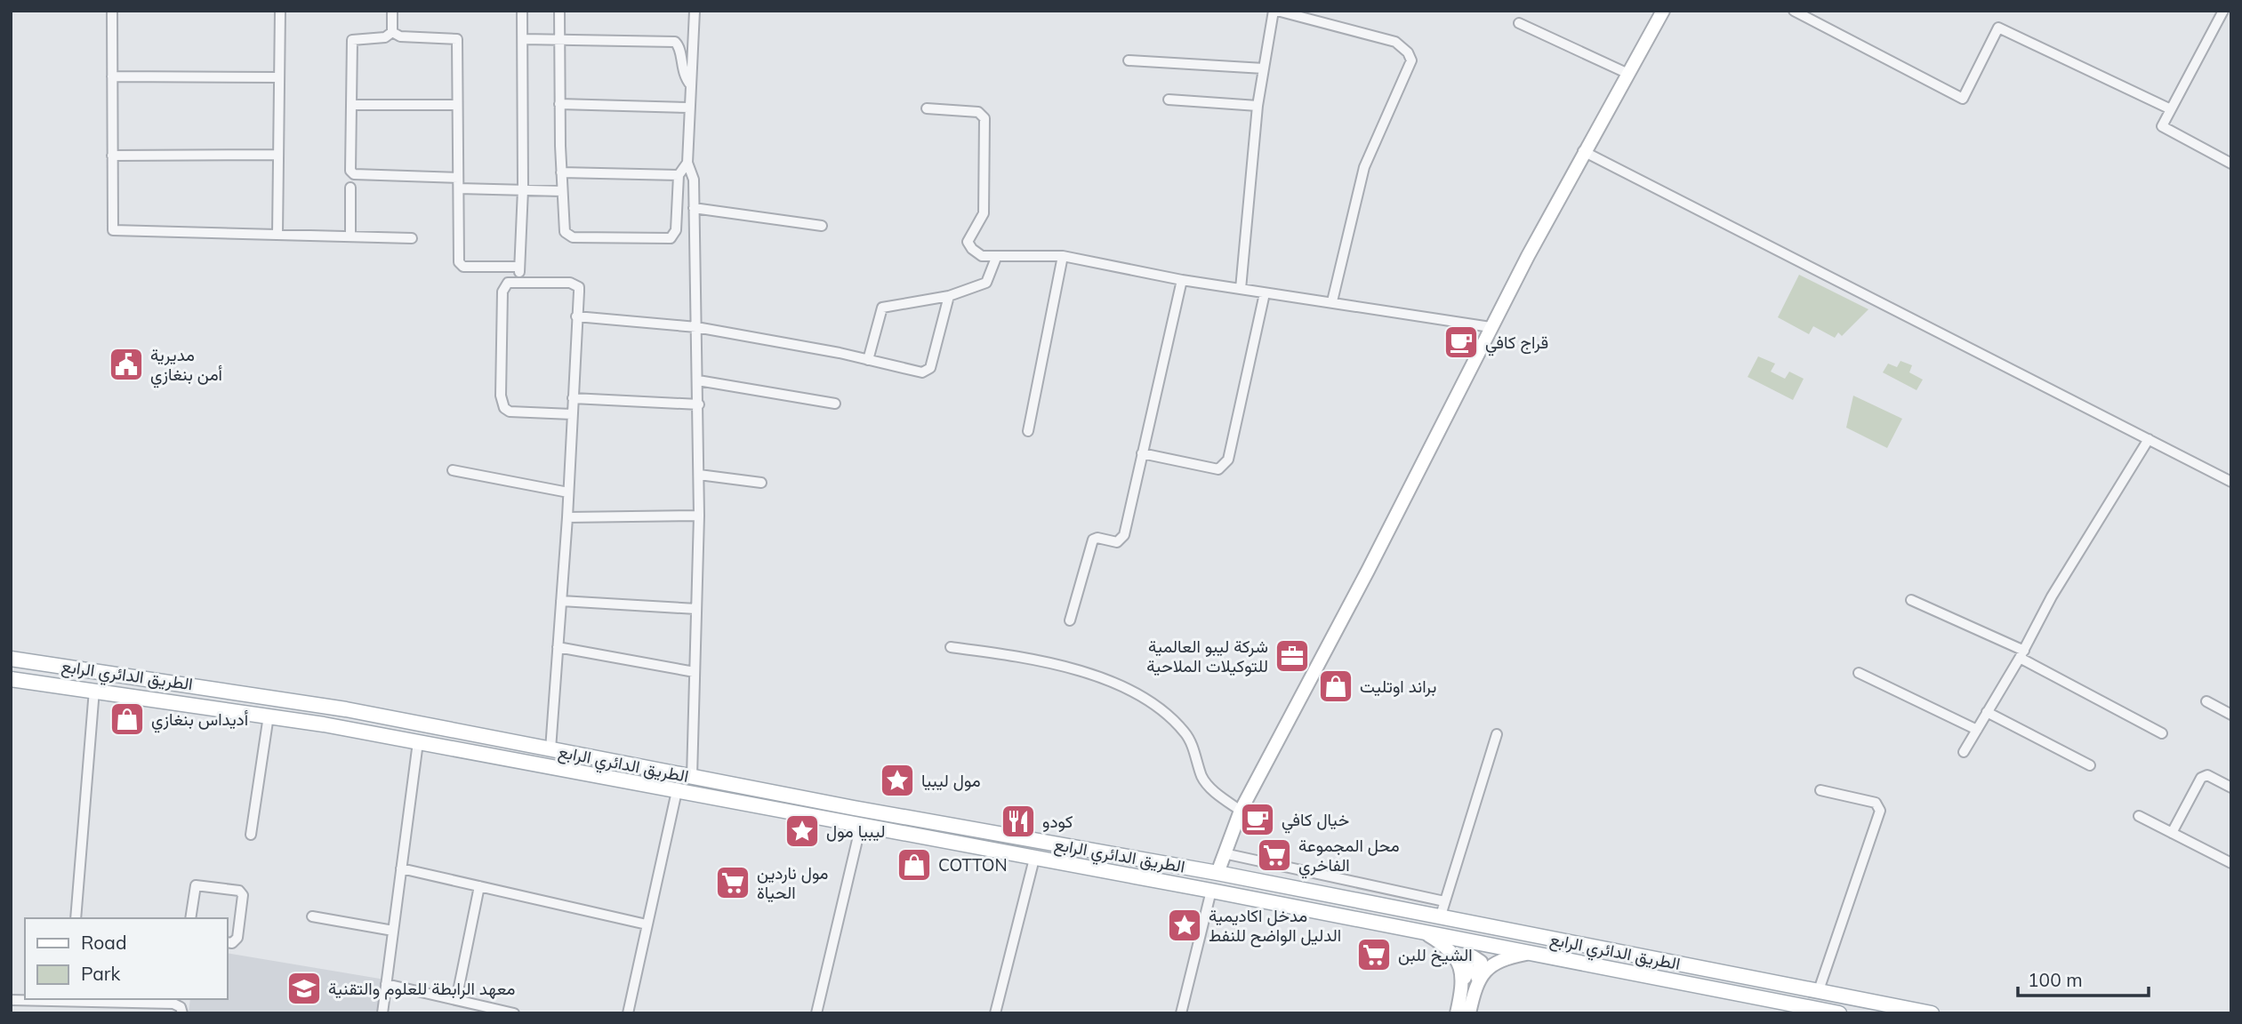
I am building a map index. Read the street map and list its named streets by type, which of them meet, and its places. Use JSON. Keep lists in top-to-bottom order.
{
  "streets": {
    "main road": ["الطريق الدائري الرابع"]
  },
  "places": {
    "cafe": ["قراج كافي", "خيال كافي"],
    "public building": ["مديرية أمن بنغازي"],
    "office": ["شركة ليبو العالمية للتوكيلات الملاحية"],
    "shop": ["براند اوتليت", "أديداس بنغازي", "COTTON"],
    "place": ["مول ليبيا", "ليبيا مول", "مدخل اكاديمية الدليل الواضح للنفط"],
    "restaurant": ["كودو"],
    "supermarket": ["محل المجموعة الفاخري", "مول ناردين الحياة", "الشيخ للبن"],
    "school or university": ["معهد الرابطة للعلوم والتقنية"]
  },
  "legend": ["Road", "Park"],
  "scale_bar": "100 m"
}
